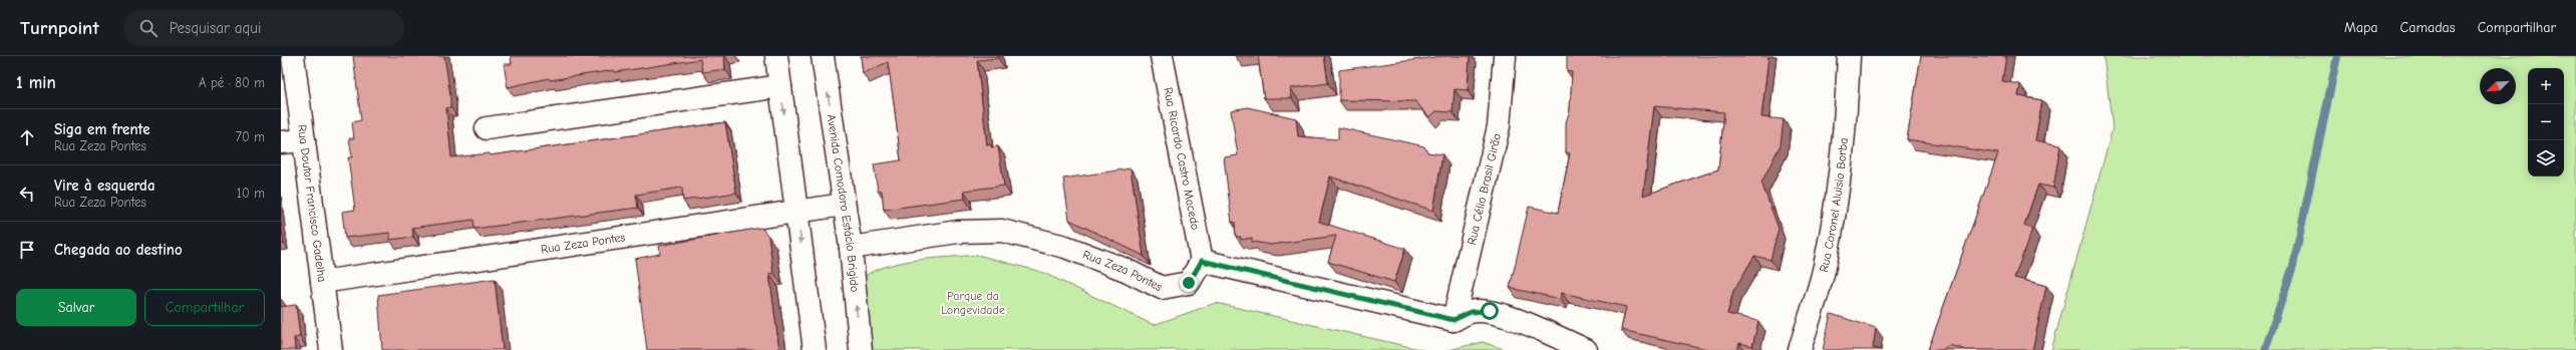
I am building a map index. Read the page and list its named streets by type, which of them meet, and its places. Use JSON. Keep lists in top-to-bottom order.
{
  "streets": {
    "street": [
      "Rua Ricardo Castro Macedo",
      "Rua Célio Brasil Girão",
      "Avenida Comodoro Estácio Brigido",
      "Rua Doutor Francisco Gadelha",
      "Rua Coronel Aluisio Borba",
      "Rua Zeza Pontes"
    ]
  },
  "crossings": [
    ["Rua Ricardo Castro Macedo", "Rua Zeza Pontes"],
    ["Avenida Comodoro Estácio Brigido", "Rua Zeza Pontes"],
    ["Rua Doutor Francisco Gadelha", "Rua Zeza Pontes"]
  ],
  "parks": ["Parque da Longevidade"],
  "north": "bottom left",
  "page": {
    "header": "Turnpoint",
    "search": "Pesquisar aqui",
    "nav": ["Mapa", "Camadas", "Compartilhar"],
    "heading": ["1 min", "A pé · 80 m"],
    "map_buttons": ["+", "−"],
    "list": [
      ["Siga em frente", "Rua Zeza Pontes", "70 m"],
      ["Vire à esquerda", "Rua Zeza Pontes", "10 m"],
      "Chegada ao destino"
    ],
    "buttons": ["Salvar", "Compartilhar"]
  }
}
